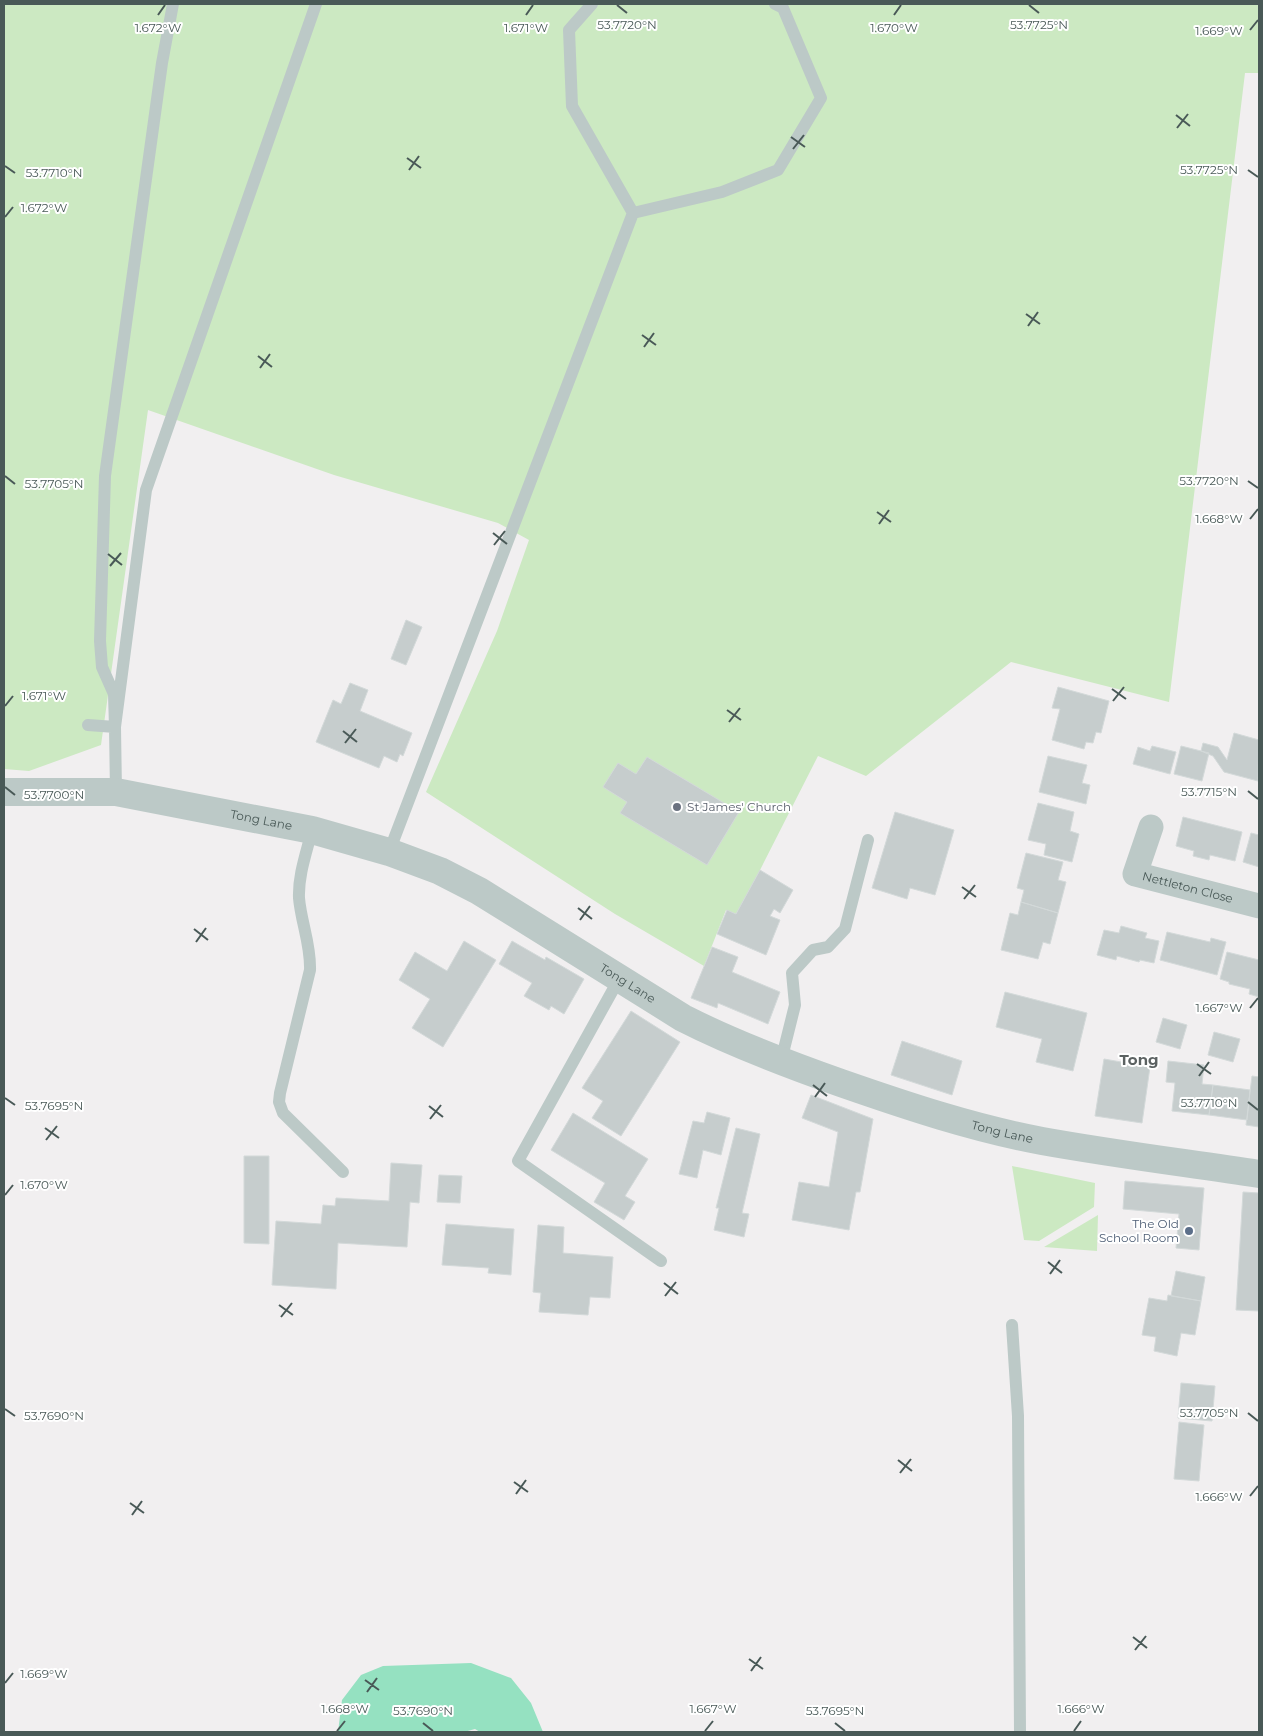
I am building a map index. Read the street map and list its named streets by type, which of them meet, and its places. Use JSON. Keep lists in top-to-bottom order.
{
  "streets": {
    "street": ["Tong Lane", "Nettleton Close"]
  },
  "districts": ["Tong"],
  "places": ["St James' Church", "The Old School Room"],
  "coordinates": [
    "53.7720°N",
    "53.7725°N",
    "1.672°W",
    "1.671°W",
    "1.670°W",
    "1.669°W",
    "53.7710°N",
    "53.7705°N",
    "1.668°W",
    "53.7715°N",
    "53.7700°N",
    "1.667°W",
    "53.7695°N",
    "53.7690°N",
    "1.666°W"
  ]
}
